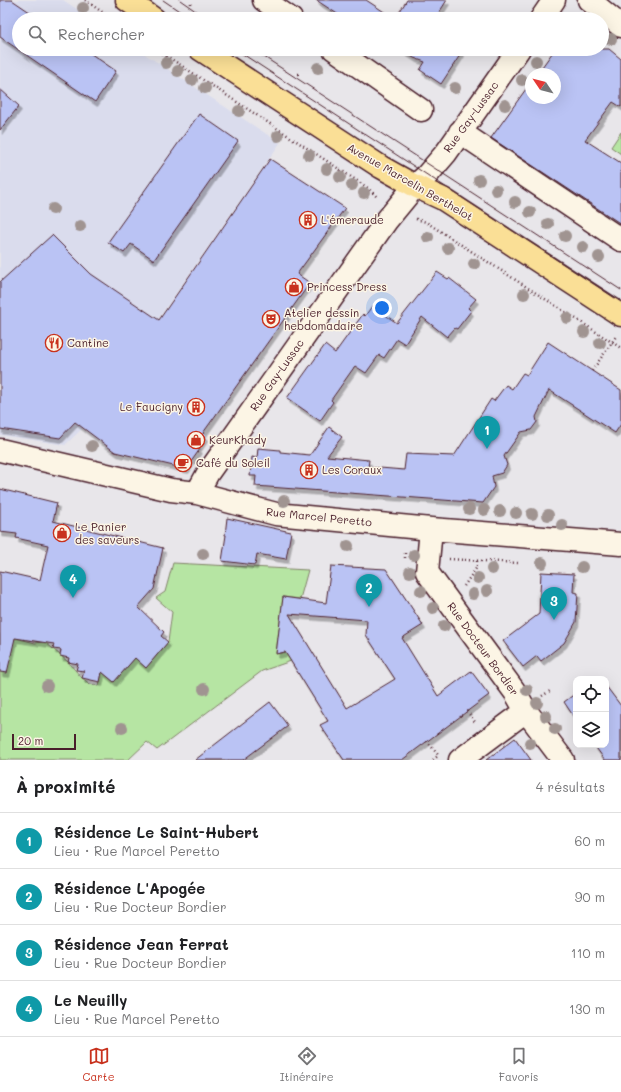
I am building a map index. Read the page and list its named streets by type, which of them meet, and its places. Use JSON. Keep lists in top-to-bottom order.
{
  "streets": {
    "main road": ["Avenue Marcelin Berthelot"],
    "street": ["Rue Gay-Lussac", "Rue Marcel Peretto", "Rue Docteur Bordier"]
  },
  "crossings": [
    ["Rue Gay-Lussac", "Avenue Marcelin Berthelot"],
    ["Rue Gay-Lussac", "Rue Marcel Peretto"],
    ["Rue Marcel Peretto", "Rue Docteur Bordier"]
  ],
  "places": {
    "building": ["L'émeraude", "Le Faucigny", "Les Coraux"],
    "shop": ["Princess Dress", "KeurKhady", "Le Panier des saveurs"],
    "theatre": ["Atelier dessin hebdomadaire"],
    "restaurant": ["Cantine"],
    "cafe": ["Café du Soleil"]
  },
  "scale_bar": "20 m",
  "north": "top left",
  "page": {
    "search": "Rechercher",
    "pins": [
      "1",
      "4",
      "2",
      "3"
    ],
    "scale": "20 m",
    "heading": ["À proximité", "4 résultats"],
    "list": [
      {
        "mark": "1",
        "name": "Résidence Le Saint-Hubert",
        "note": "Lieu · Rue Marcel Peretto",
        "value": "60 m"
      },
      {
        "mark": "2",
        "name": "Résidence L'Apogée",
        "note": "Lieu · Rue Docteur Bordier",
        "value": "90 m"
      },
      {
        "mark": "3",
        "name": "Résidence Jean Ferrat",
        "note": "Lieu · Rue Docteur Bordier",
        "value": "110 m"
      },
      {
        "mark": "4",
        "name": "Le Neuilly",
        "note": "Lieu · Rue Marcel Peretto",
        "value": "130 m"
      }
    ],
    "nav": ["Carte", "Itinéraire", "Favoris"]
  }
}
